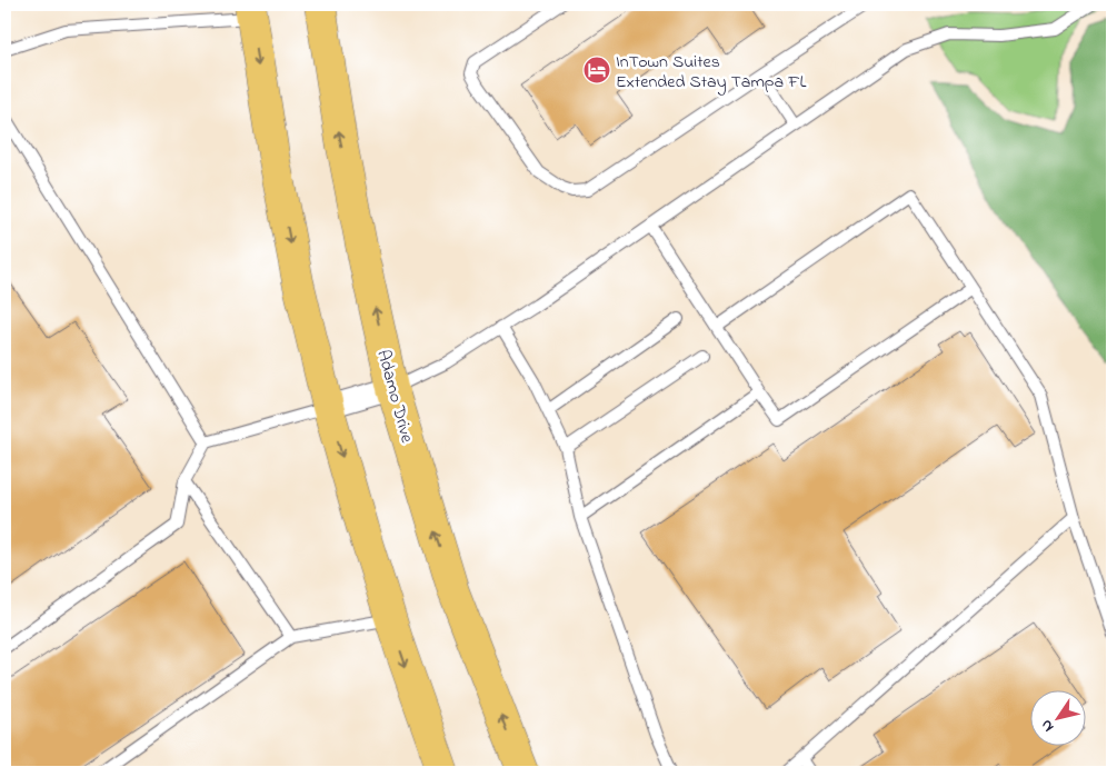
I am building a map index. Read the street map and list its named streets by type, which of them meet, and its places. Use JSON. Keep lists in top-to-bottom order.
{
  "streets": {
    "main road": ["Adamo Drive"]
  },
  "places": {
    "hotel": ["InTown Suites Extended Stay Tampa FL"]
  },
  "north": "bottom left"
}
